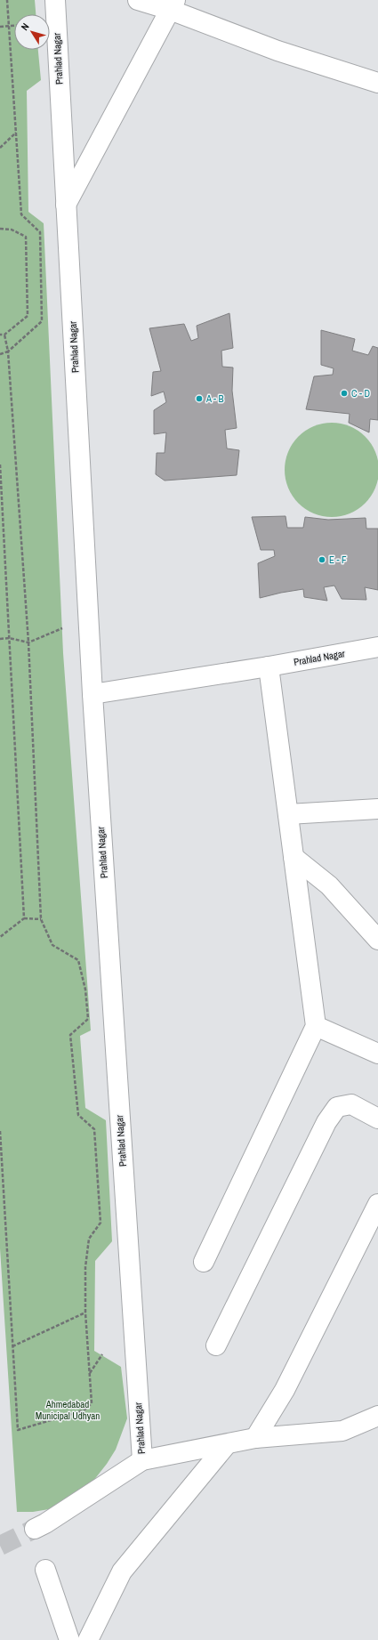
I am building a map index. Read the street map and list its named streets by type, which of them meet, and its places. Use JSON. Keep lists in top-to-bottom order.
{
  "streets": {
    "street": ["Prahlad Nagar"]
  },
  "parks": ["Ahmedabad Municipal Udhyan"],
  "places": ["C - D", "A - B", "E - F"],
  "north": "top left"
}
